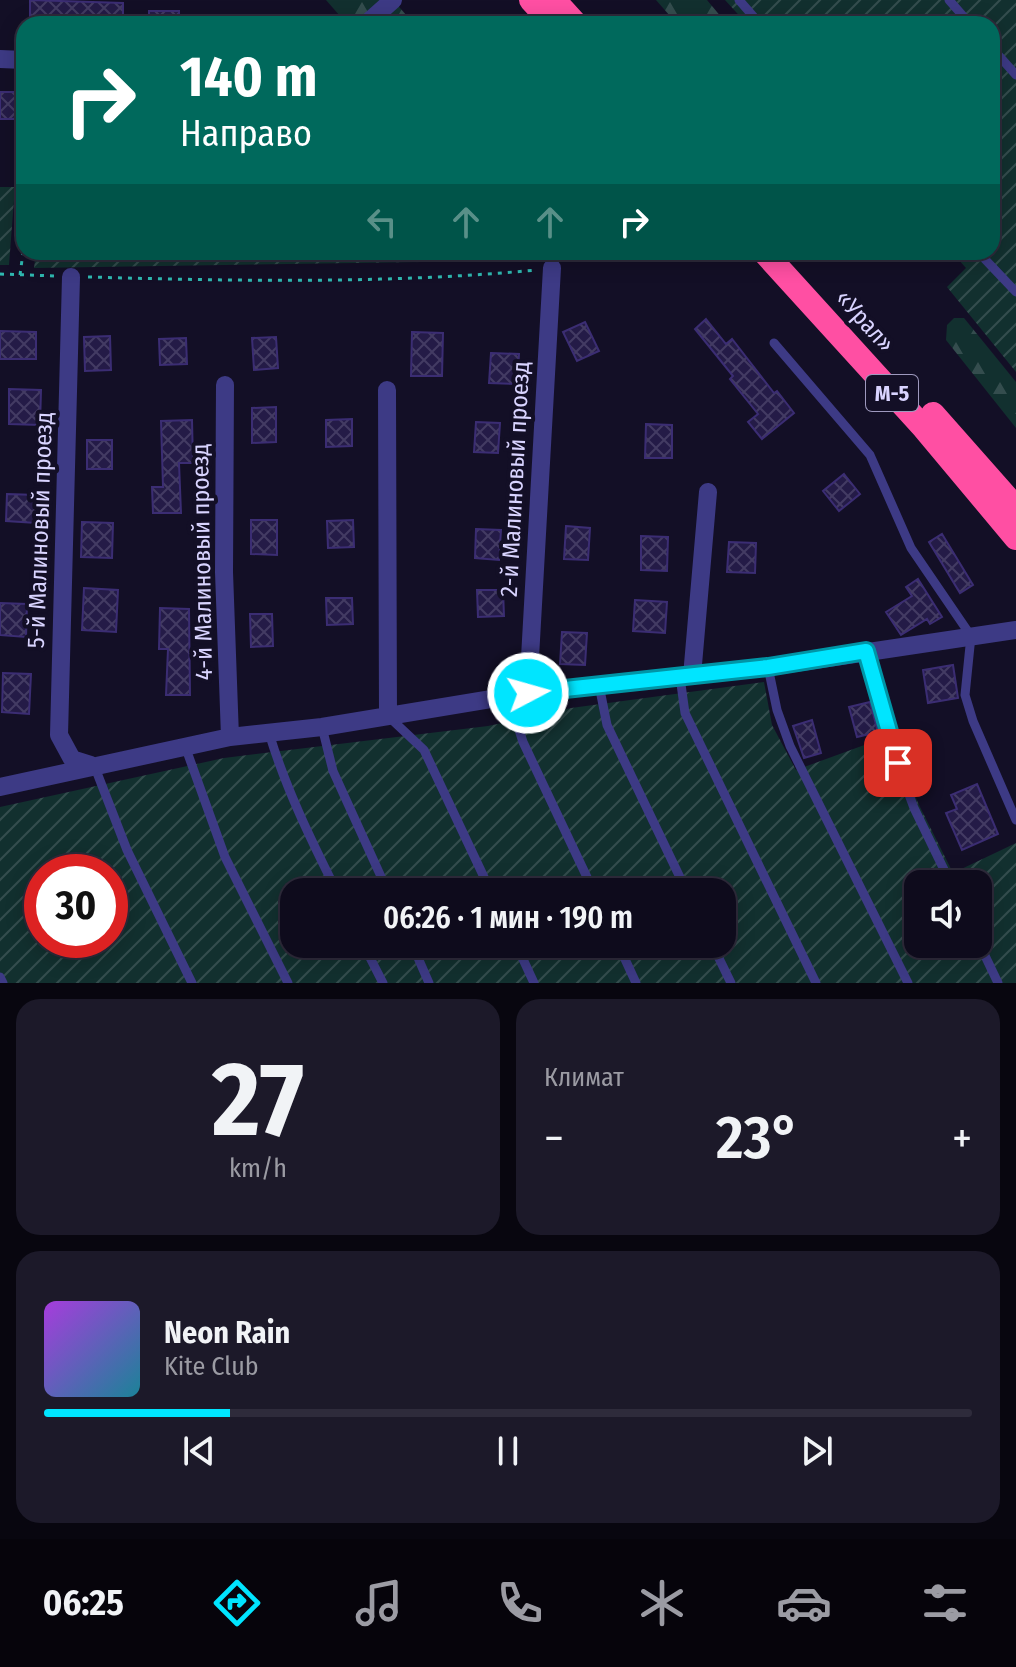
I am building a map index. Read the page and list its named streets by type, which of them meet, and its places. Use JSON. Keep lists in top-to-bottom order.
{
  "streets": {
    "highway": ["«Урал»", "М-5"],
    "street": ["2-й Малиновый проезд", "5-й Малиновый проезд", "4-й Малиновый проезд"]
  },
  "page": {
    "turn": ["140 m", "Направо"],
    "limit": "30",
    "trip": "06:26 · 1 мин · 190 m",
    "tile": [
      ["27", "km/h"],
      "Климат"
    ],
    "heat": ["−", "23°", "+"],
    "song": ["Neon Rain", "Kite Club"],
    "tabs": "06:25"
  }
}
